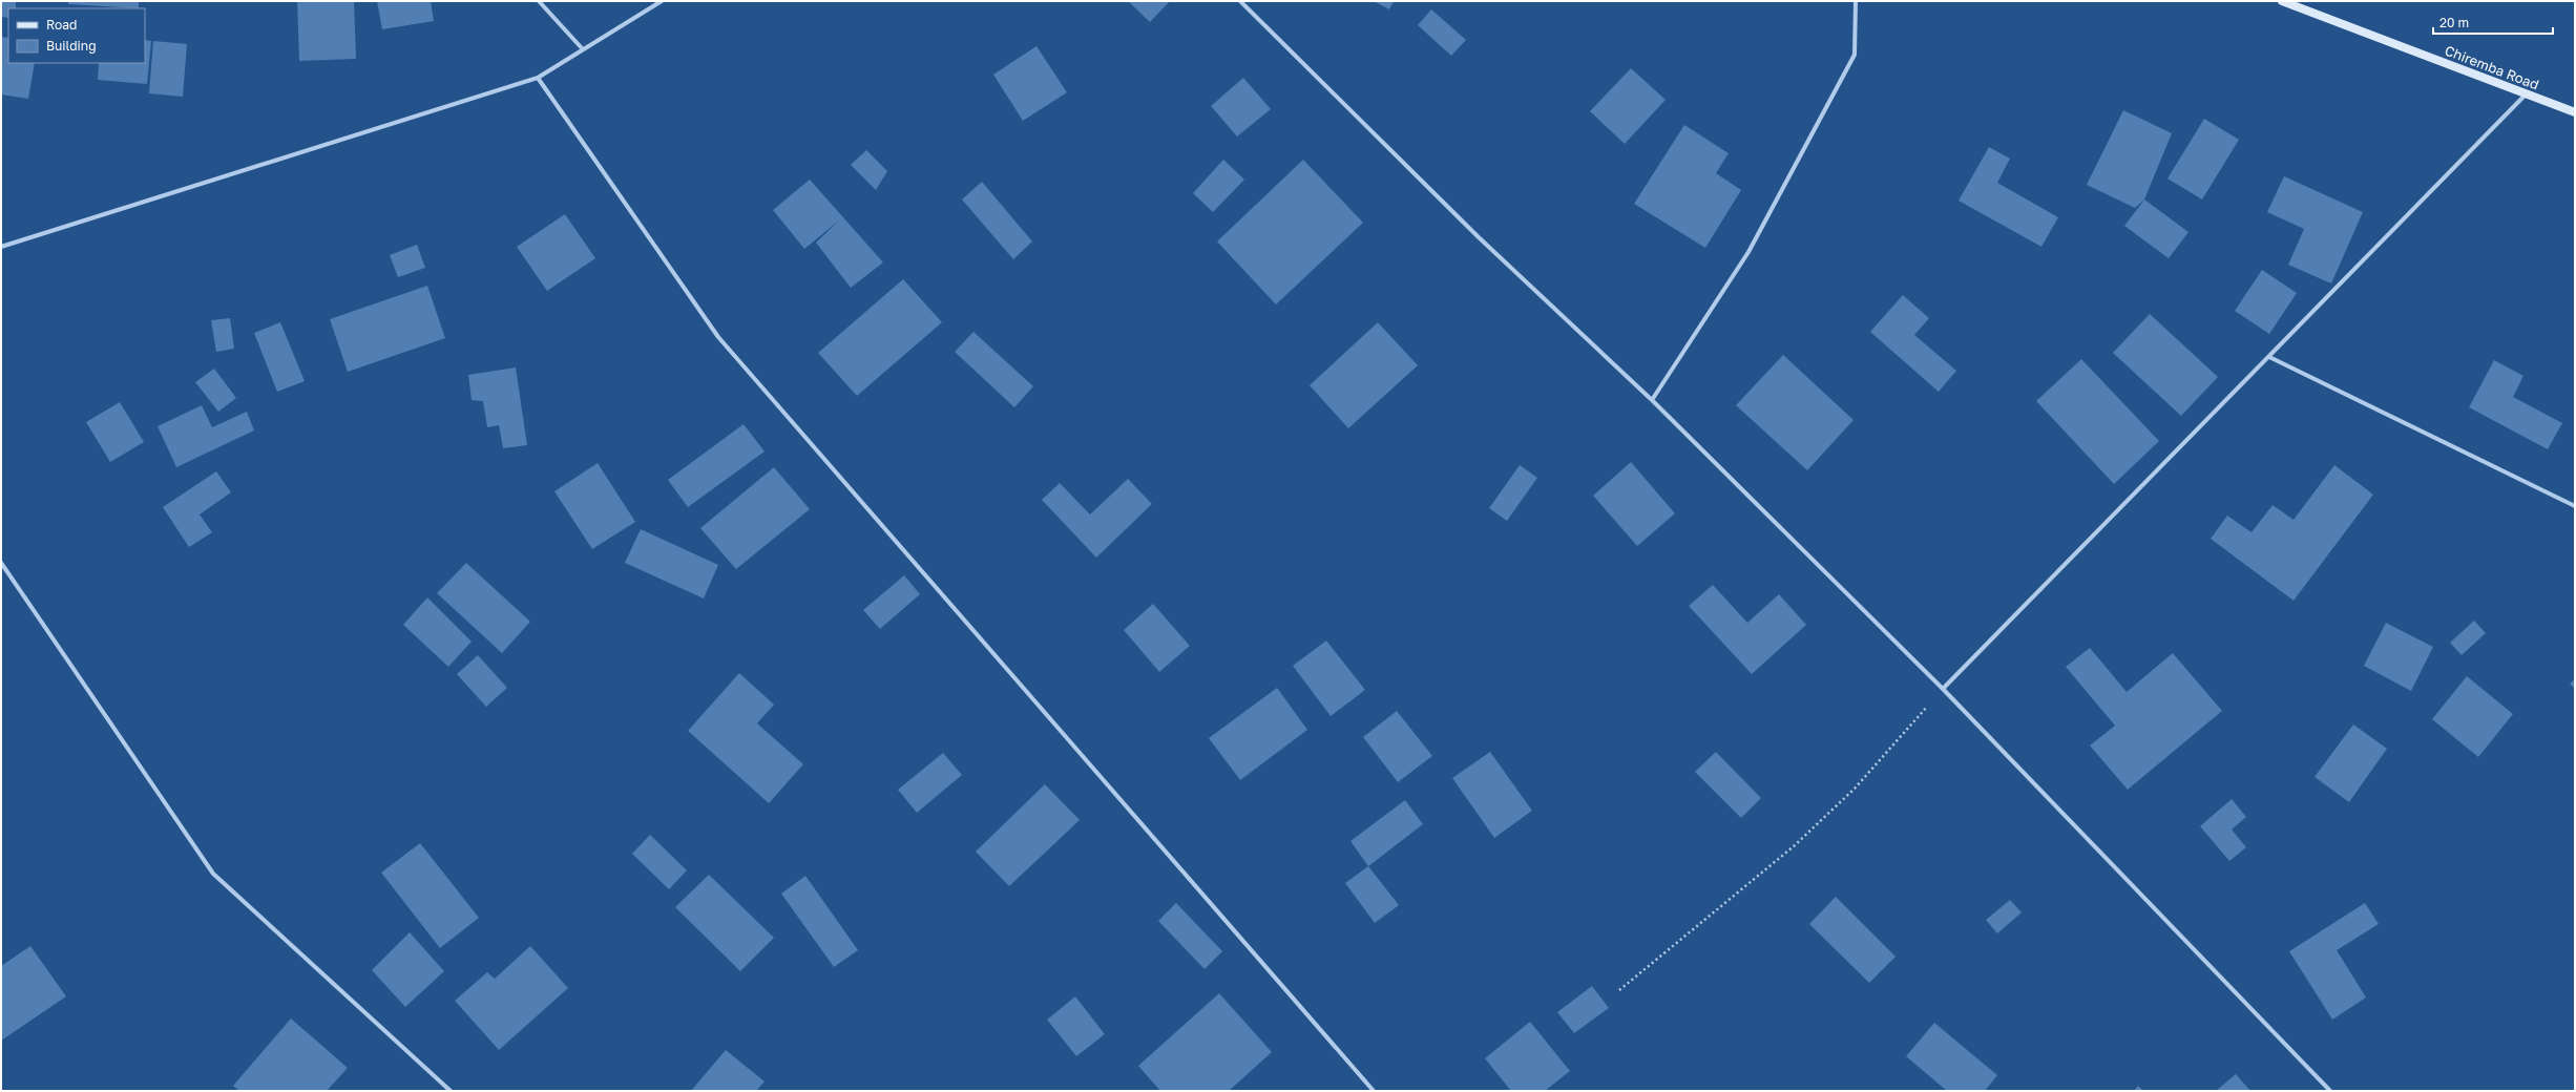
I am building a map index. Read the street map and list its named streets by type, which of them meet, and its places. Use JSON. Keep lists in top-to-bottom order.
{
  "streets": {
    "main road": ["Chiremba Road"]
  },
  "legend": ["Road", "Building"],
  "scale_bar": "20 m"
}
